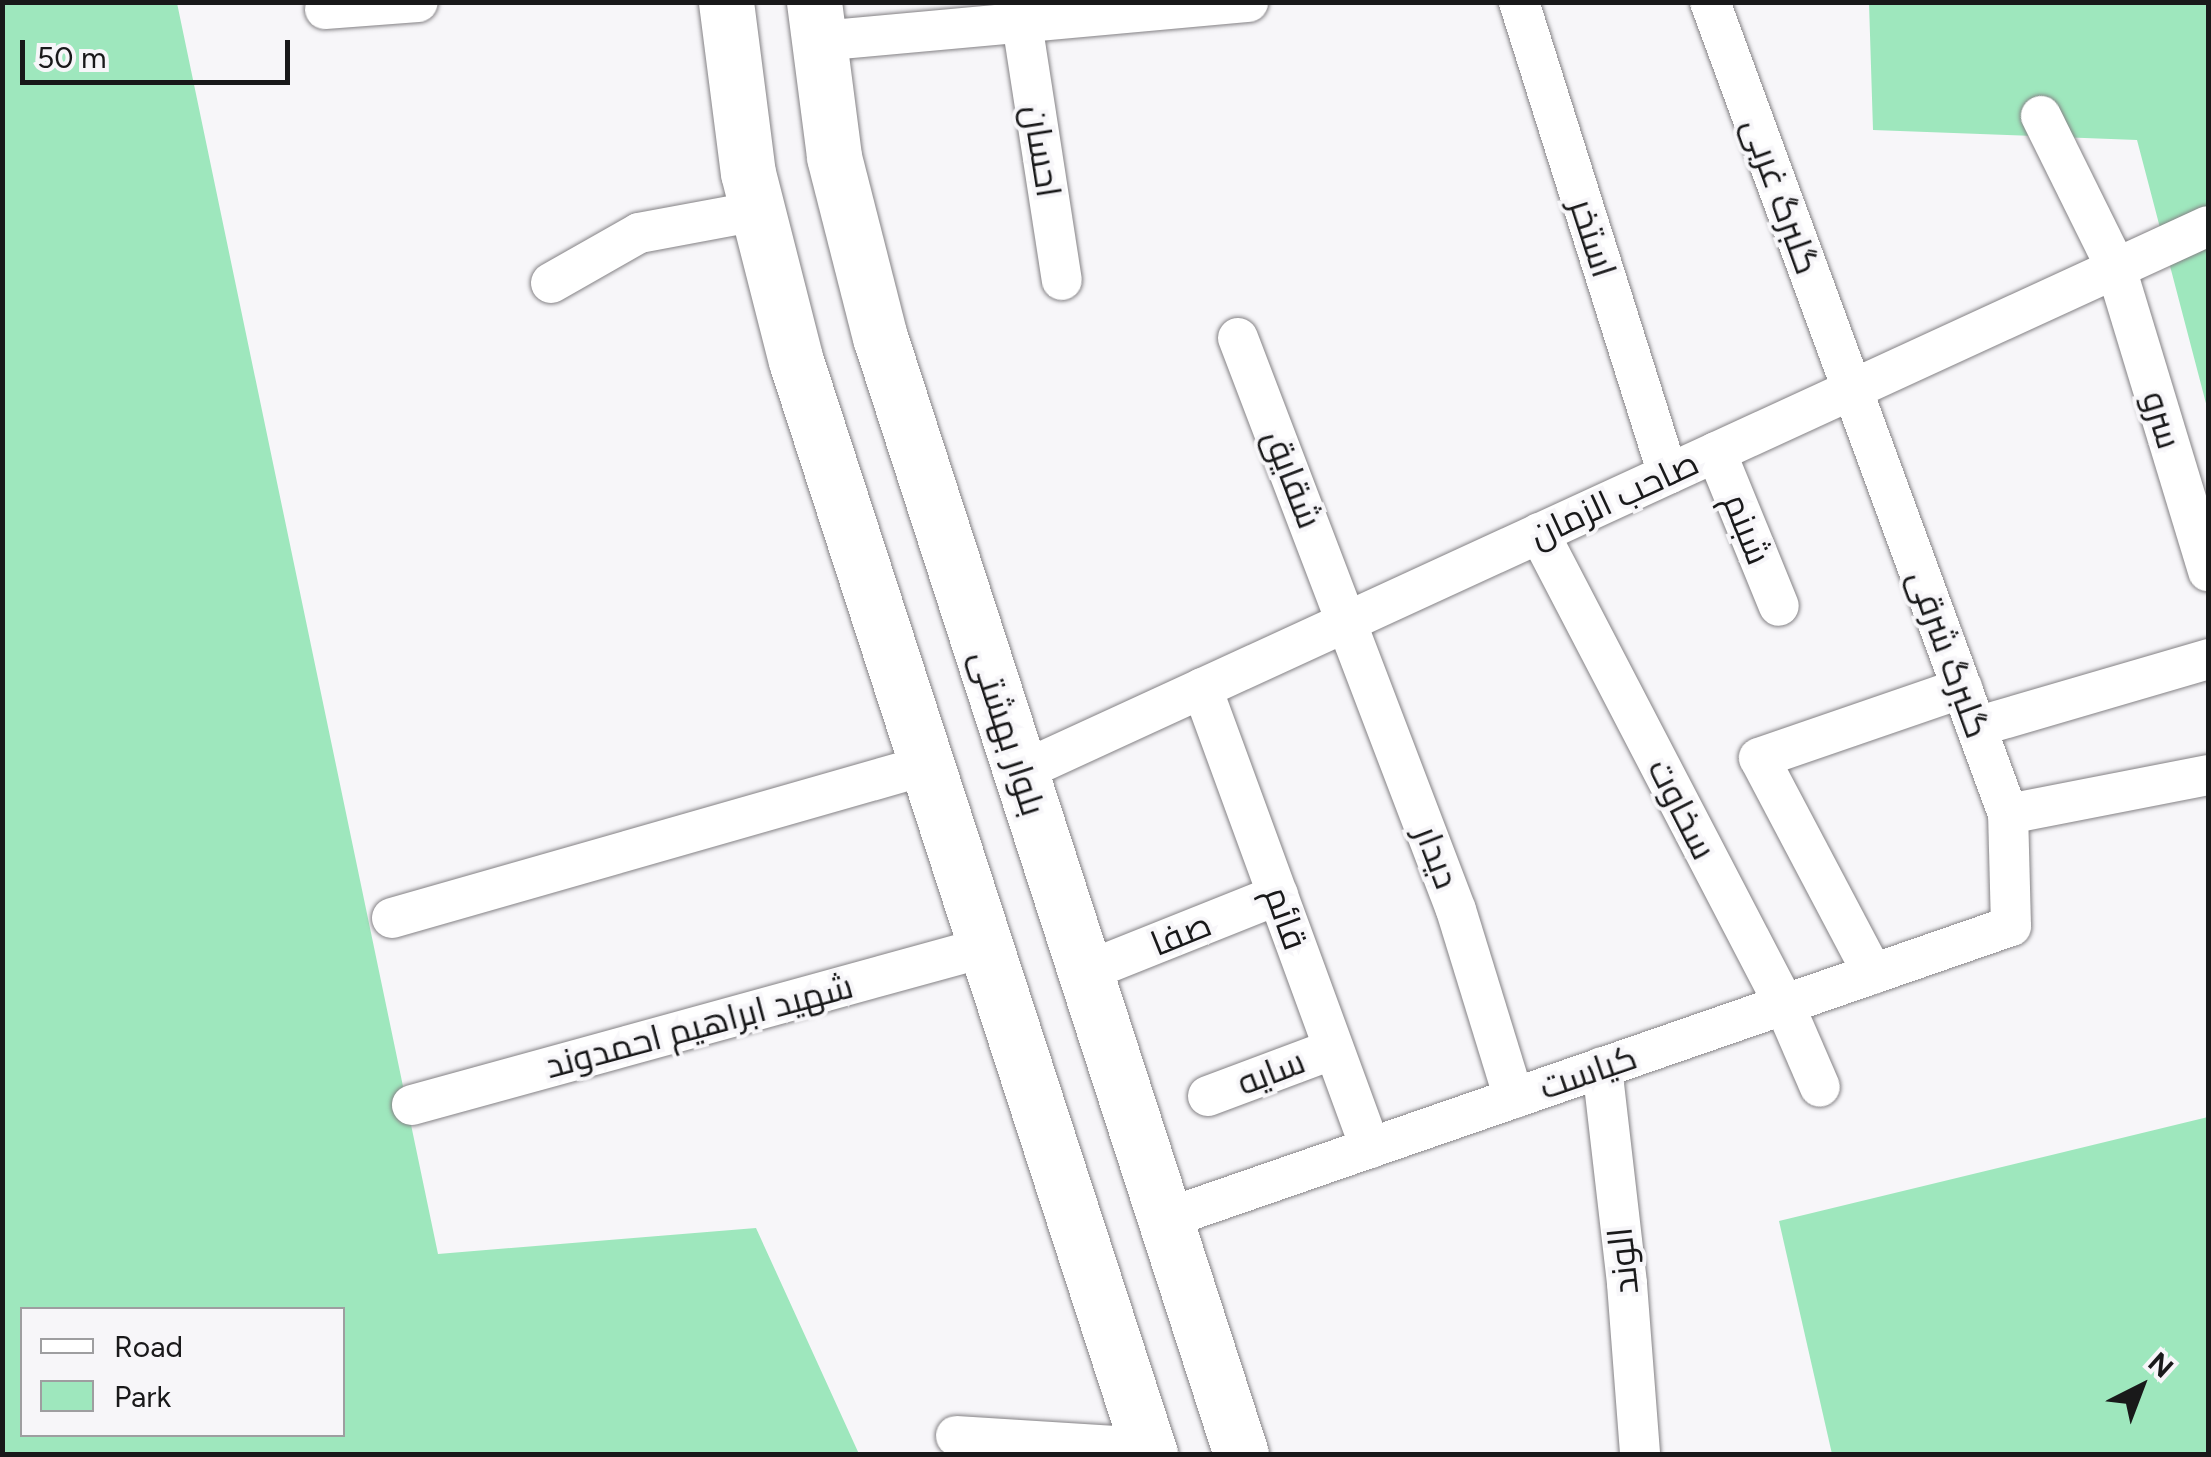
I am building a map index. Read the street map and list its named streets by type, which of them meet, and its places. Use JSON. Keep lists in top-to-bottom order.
{
  "streets": {
    "main road": ["بلوار بهشتی"],
    "street": [
      "احسان",
      "گلبرگ غربی",
      "استخر",
      "سرو",
      "شقایق",
      "صاحب الزمان",
      "شبنم",
      "گلبرگ شرقی",
      "سخاوت",
      "دیدار",
      "قائم",
      "صفا",
      "شهید ابراهیم احمدوند",
      "سایه",
      "کیاست",
      "الوند"
    ]
  },
  "crossings": [
    ["گلبرگ غربی", "صاحب الزمان"],
    ["گلبرگ غربی", "گلبرگ شرقی"],
    ["استخر", "صاحب الزمان"],
    ["سرو", "صاحب الزمان"],
    ["شقایق", "صاحب الزمان"],
    ["شقایق", "دیدار"],
    ["صاحب الزمان", "شبنم"],
    ["صاحب الزمان", "گلبرگ شرقی"],
    ["صاحب الزمان", "بلوار بهشتی"],
    ["صاحب الزمان", "سخاوت"],
    ["صاحب الزمان", "دیدار"],
    ["صاحب الزمان", "قائم"],
    ["گلبرگ شرقی", "کیاست"],
    ["بلوار بهشتی", "صفا"],
    ["بلوار بهشتی", "کیاست"],
    ["سخاوت", "کیاست"],
    ["دیدار", "کیاست"],
    ["قائم", "صفا"],
    ["قائم", "سایه"],
    ["قائم", "کیاست"],
    ["کیاست", "الوند"]
  ],
  "legend": ["Road", "Park"],
  "scale_bar": "50 m",
  "north": "top right"
}
